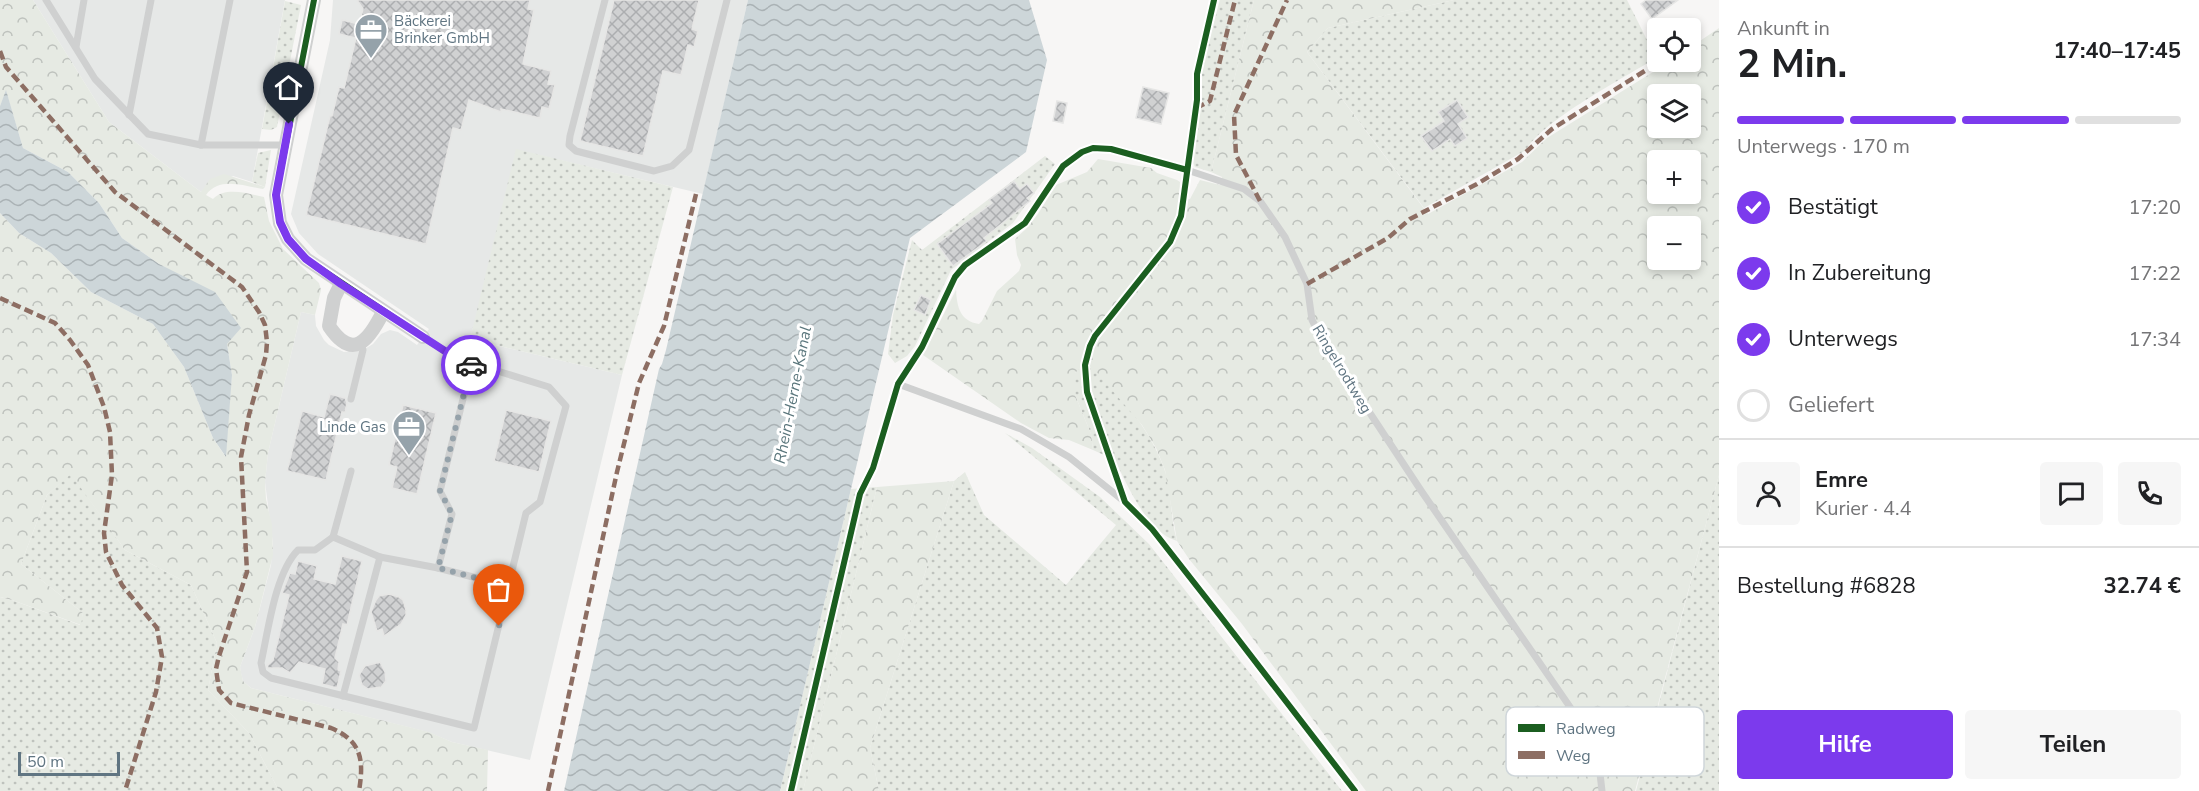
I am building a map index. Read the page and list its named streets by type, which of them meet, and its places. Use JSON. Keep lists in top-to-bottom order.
{
  "streets": {
    "lane": ["Ringelrodtweg"]
  },
  "water": ["Rhein-Herne-Kanal"],
  "places": {
    "office": ["Bäckerei Brinker GmbH", "Linde Gas"]
  },
  "legend": ["Radweg", "Weg"],
  "scale_bar": "50 m",
  "page": {
    "heading": ["2 Min.", "Ankunft in", "17:40–17:45"],
    "panel": [
      "Emre",
      "Kurier · 4.4",
      "Bestellung #6828",
      "32.74 €"
    ],
    "map_buttons": ["+", "−"],
    "bar": "Unterwegs · 170 m",
    "list": [
      ["Bestätigt", "17:20"],
      ["In Zubereitung", "17:22"],
      ["Unterwegs", "17:34"],
      "Geliefert"
    ],
    "buttons": ["Hilfe", "Teilen"],
    "scale": "50 m"
  }
}
